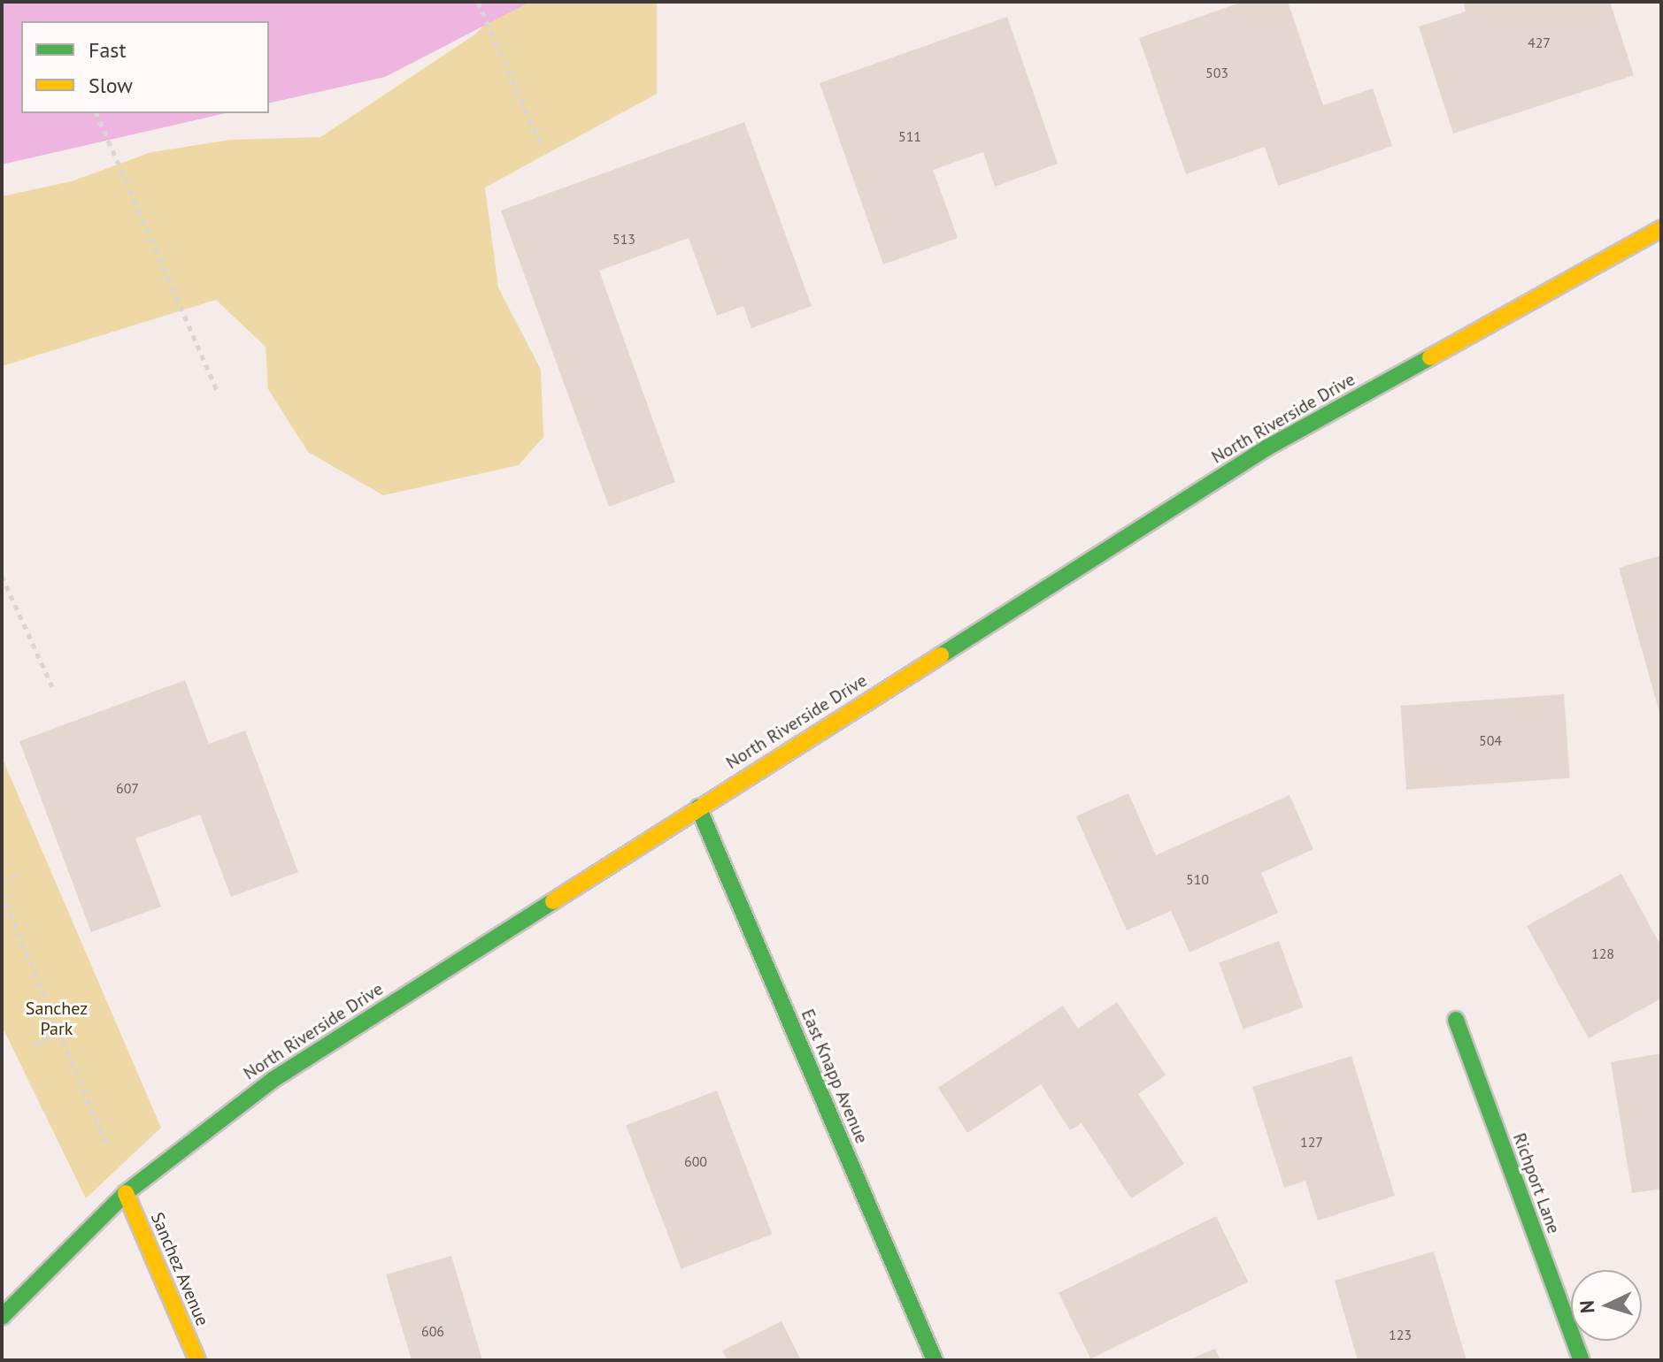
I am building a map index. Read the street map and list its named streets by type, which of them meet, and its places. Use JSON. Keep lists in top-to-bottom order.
{
  "streets": {
    "street": [
      "North Riverside Drive",
      "East Knapp Avenue",
      "Richport Lane",
      "Sanchez Avenue"
    ]
  },
  "crossings": [
    ["North Riverside Drive", "East Knapp Avenue"],
    ["North Riverside Drive", "Sanchez Avenue"]
  ],
  "parks": ["Sanchez Park"],
  "house_numbers": [
    "427",
    "503",
    "511",
    "513",
    "504",
    "607",
    "510",
    "128",
    "127",
    "600",
    "606",
    "123"
  ],
  "legend": ["Fast", "Slow"],
  "north": "left"
}
